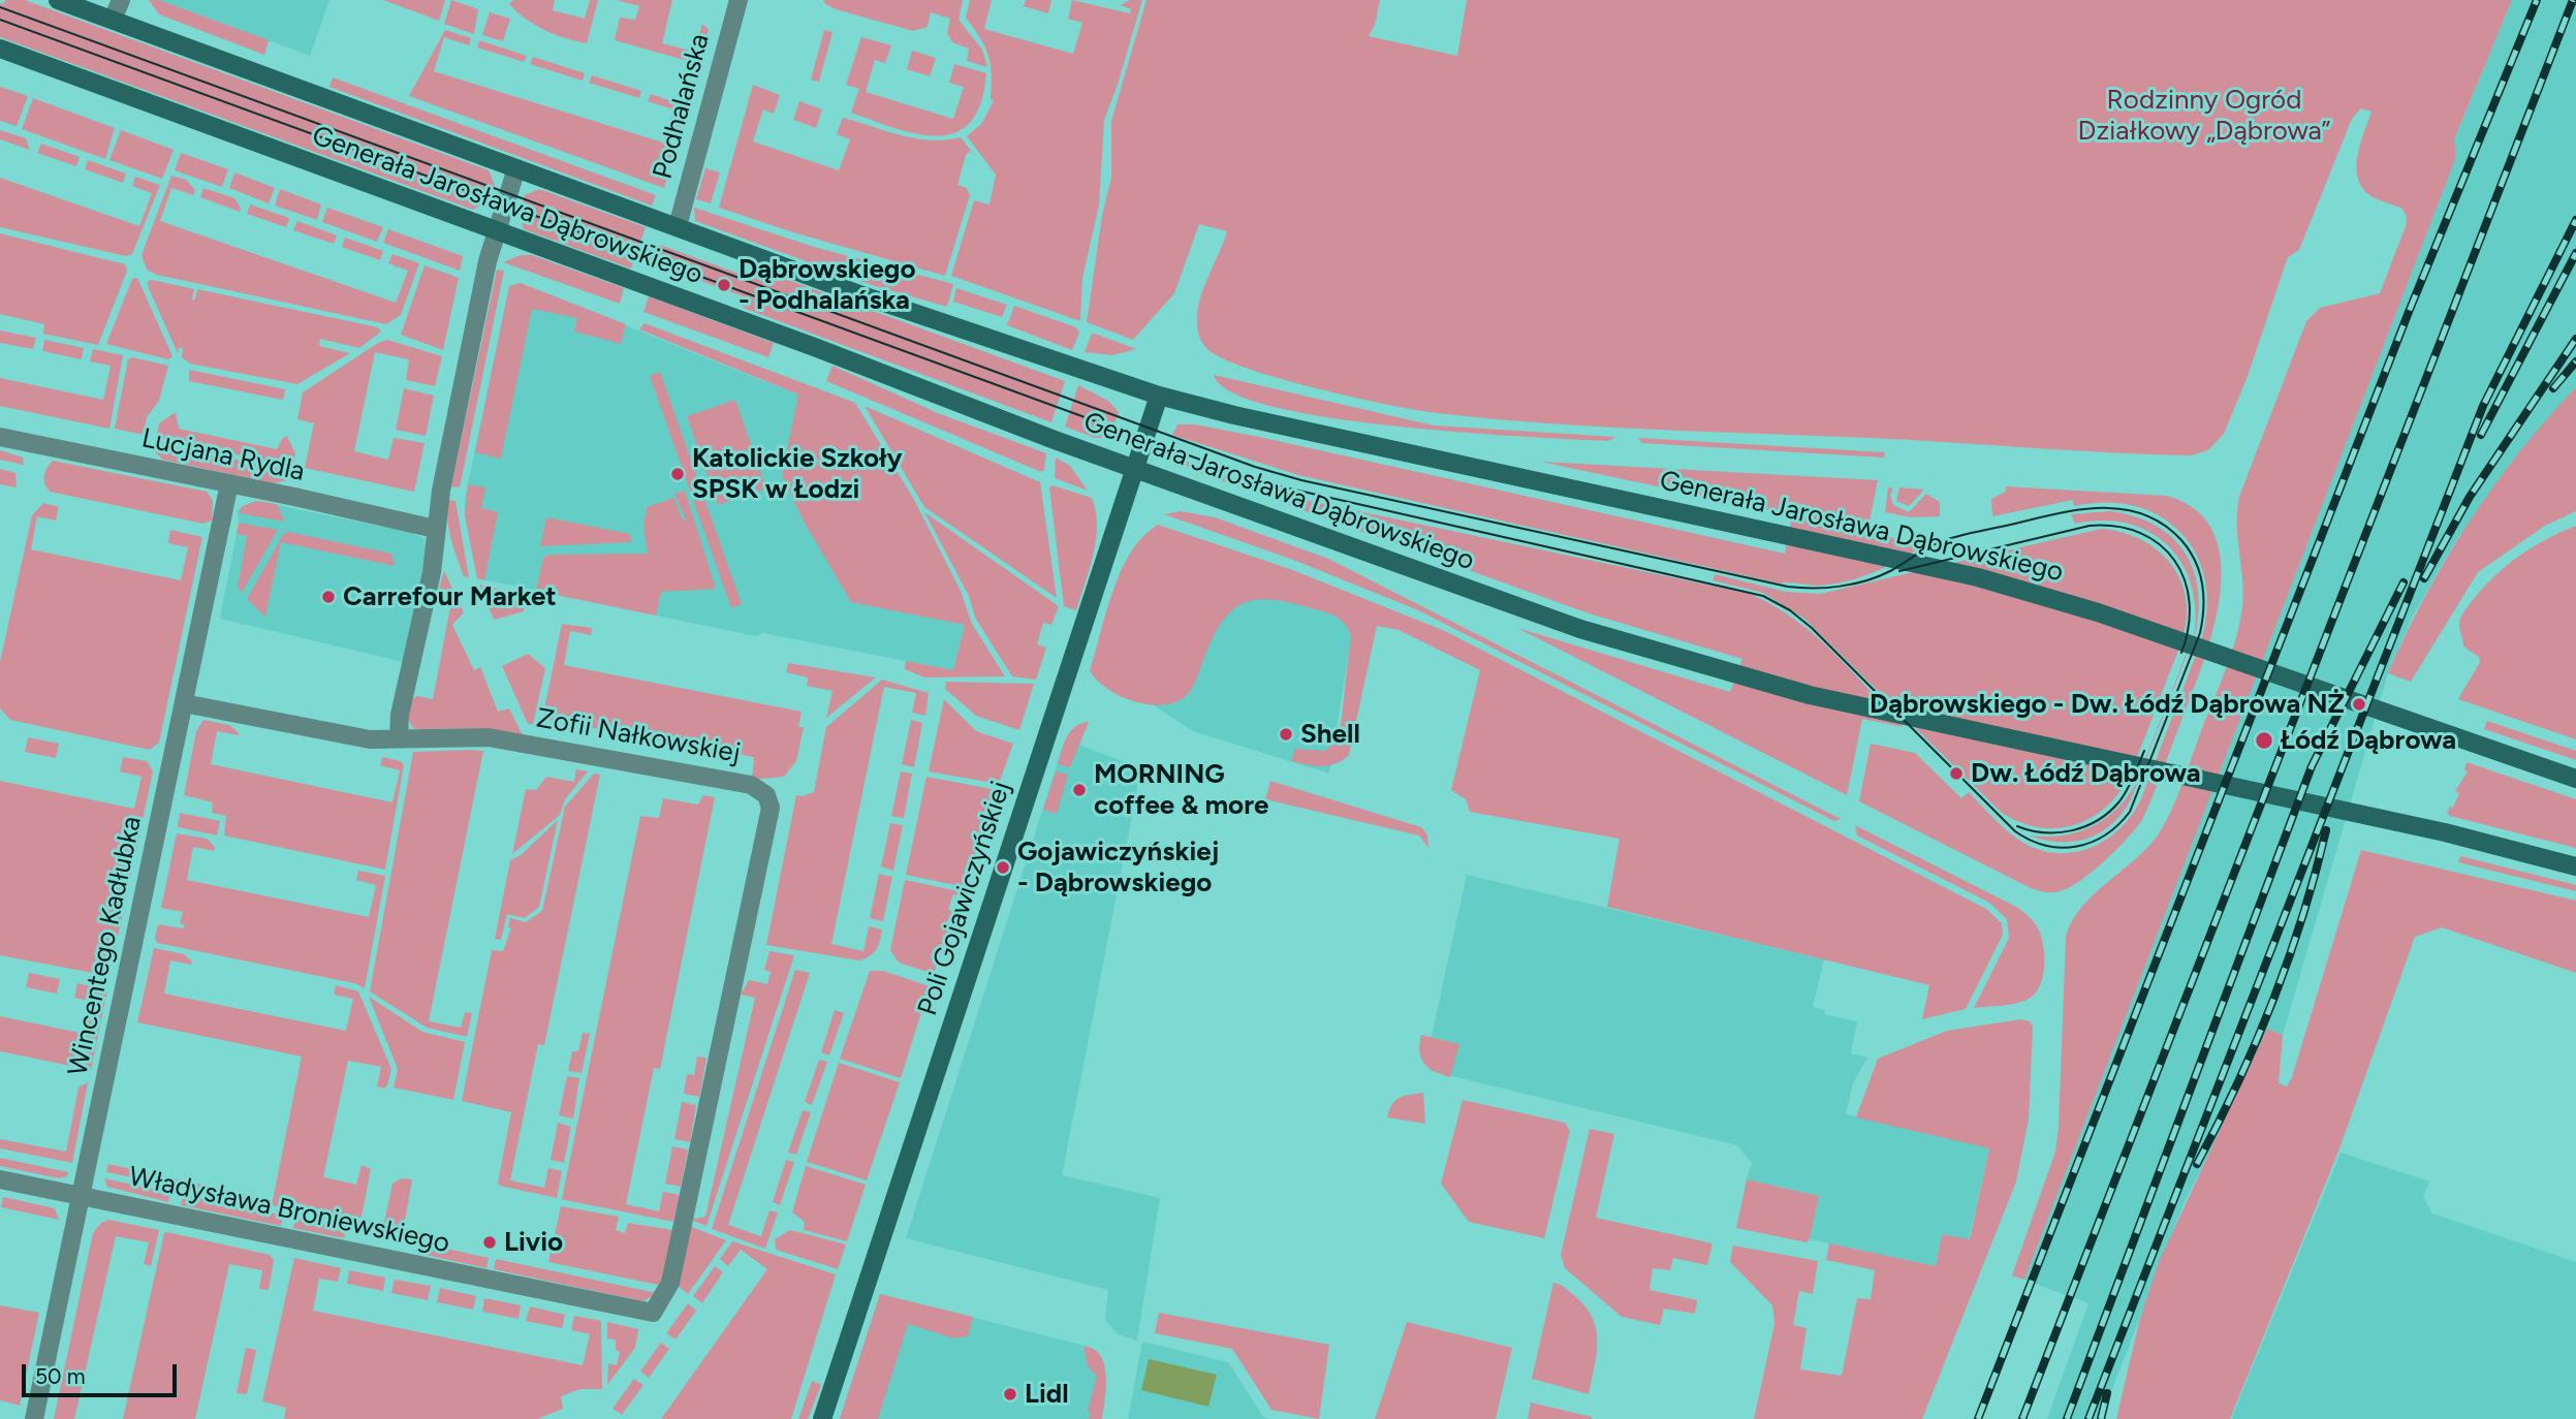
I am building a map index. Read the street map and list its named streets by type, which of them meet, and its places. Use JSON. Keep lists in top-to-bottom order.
{
  "streets": {
    "main road": ["Generała Jarosława Dąbrowskiego", "Poli Gojawiczyńskiej"],
    "street": [
      "Podhalańska",
      "Lucjana Rydla",
      "Zofii Nałkowskiej",
      "Wincentego Kadłubka",
      "Władysława Broniewskiego"
    ]
  },
  "crossings": [
    ["Podhalańska", "Generała Jarosława Dąbrowskiego"],
    ["Generała Jarosława Dąbrowskiego", "Poli Gojawiczyńskiej"],
    ["Lucjana Rydla", "Wincentego Kadłubka"],
    ["Zofii Nałkowskiej", "Wincentego Kadłubka"],
    ["Zofii Nałkowskiej", "Władysława Broniewskiego"],
    ["Wincentego Kadłubka", "Władysława Broniewskiego"]
  ],
  "parks": ["Rodzinny Ogród Działkowy „Dąbrowa”"],
  "places": [
    "Dąbrowskiego - Podhalańska",
    "Katolickie Szkoły SPSK w Łodzi",
    "Carrefour Market",
    "Dąbrowskiego - Dw. Łódź Dąbrowa NŻ",
    "Shell",
    "Łódź Dąbrowa",
    "Dw. Łódź Dąbrowa",
    "MORNING coffee & more",
    "Gojawiczyńskiej - Dąbrowskiego",
    "Livio",
    "Lidl"
  ],
  "scale_bar": "50 m"
}
